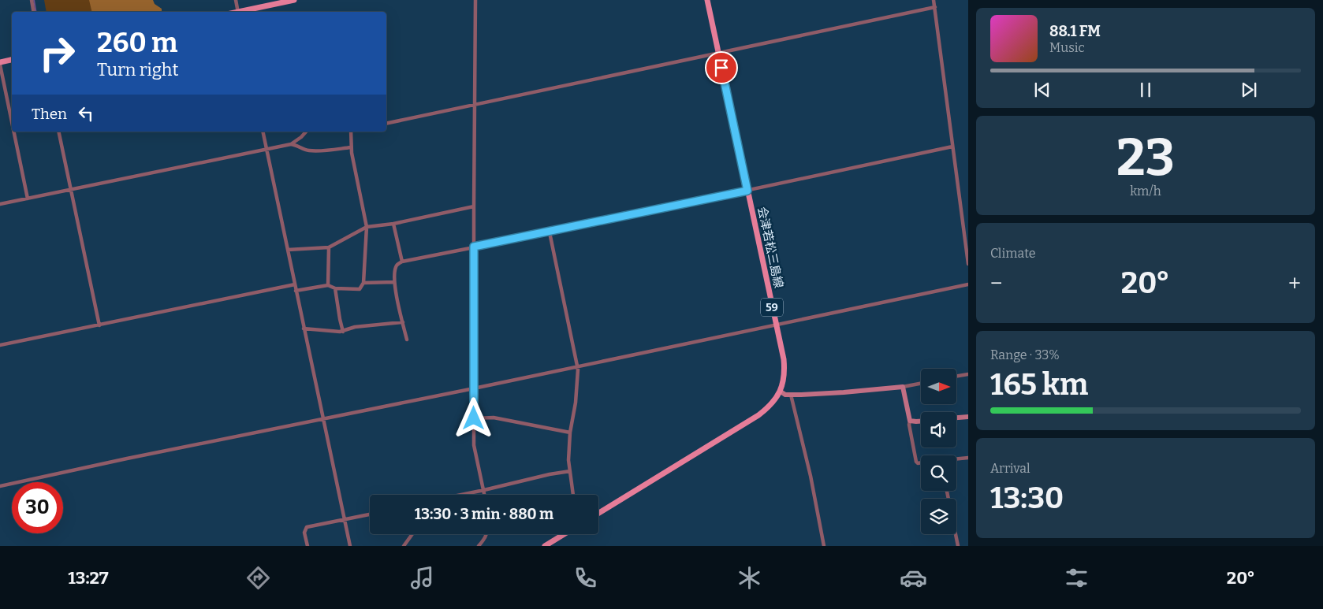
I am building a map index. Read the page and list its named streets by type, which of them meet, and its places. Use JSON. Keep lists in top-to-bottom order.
{
  "streets": {
    "main road": ["会津若松三島線", "59"]
  },
  "north": "right",
  "page": {
    "turn": ["260 m", "Turn right"],
    "song": ["88.1 FM", "Music"],
    "then": "Then",
    "tile": [
      ["23", "km/h"],
      "Climate",
      ["Range · 33%", "165 km"],
      ["Arrival", "13:30"]
    ],
    "heat": ["−", "20°", "+"],
    "limit": "30",
    "trip": "13:30 · 3 min · 880 m",
    "tabs": ["13:27", "20°"]
  }
}
